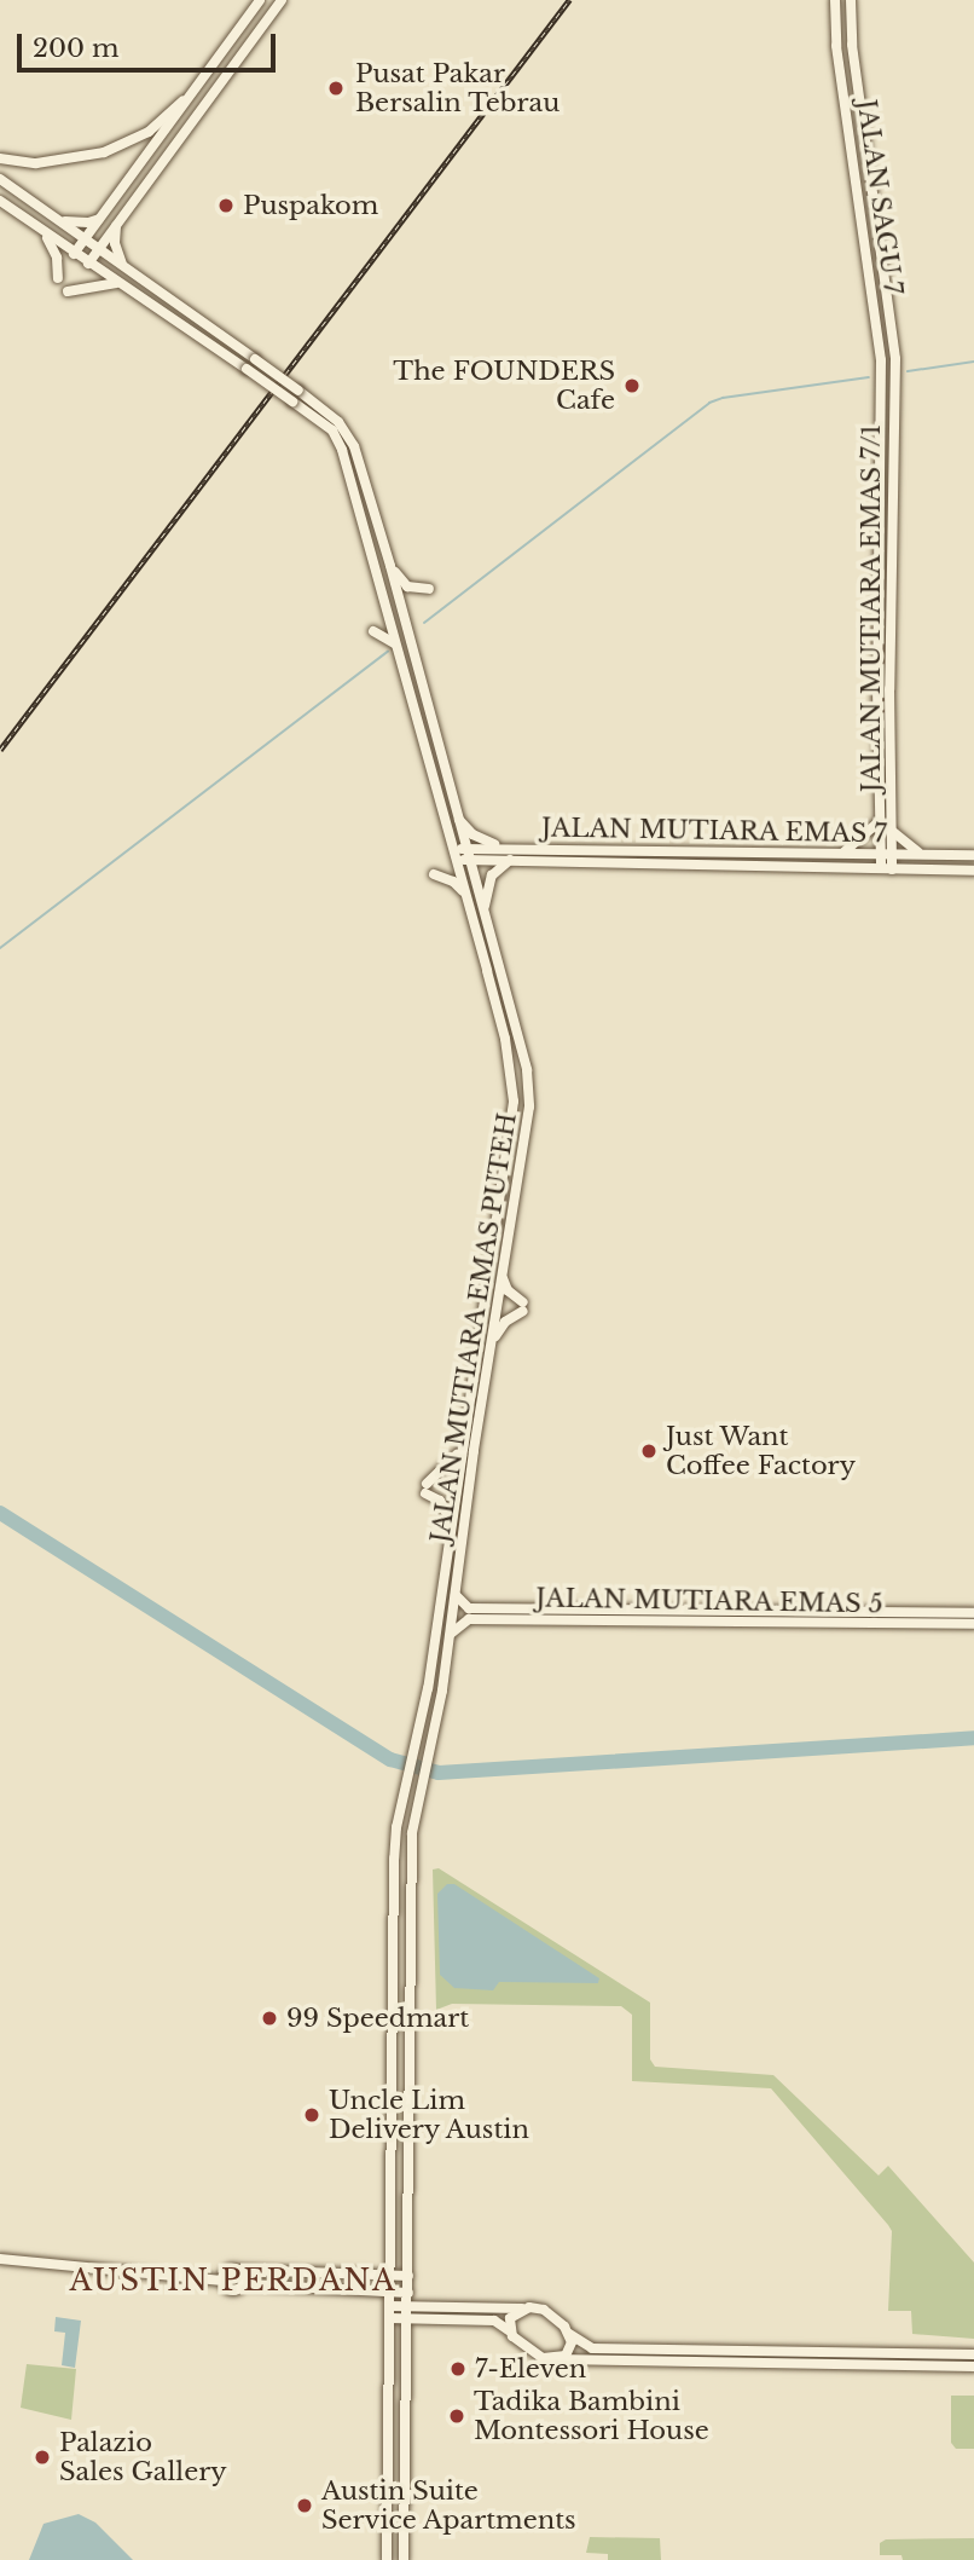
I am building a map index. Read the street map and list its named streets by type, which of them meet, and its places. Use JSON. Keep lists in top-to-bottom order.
{
  "streets": {
    "street": [
      "JALAN SAGU 7",
      "JALAN MUTIARA EMAS 7/1",
      "JALAN MUTIARA EMAS 7",
      "JALAN MUTIARA EMAS PUTEH",
      "JALAN MUTIARA EMAS 5"
    ]
  },
  "crossings": [
    ["JALAN SAGU 7", "JALAN MUTIARA EMAS 7/1"],
    ["JALAN MUTIARA EMAS 7/1", "JALAN MUTIARA EMAS 7"],
    ["JALAN MUTIARA EMAS 7", "JALAN MUTIARA EMAS PUTEH"],
    ["JALAN MUTIARA EMAS PUTEH", "JALAN MUTIARA EMAS 5"]
  ],
  "districts": ["AUSTIN PERDANA"],
  "places": [
    "Pusat Pakar Bersalin Tebrau",
    "Puspakom",
    "The FOUNDERS Cafe",
    "Just Want Coffee Factory",
    "99 Speedmart",
    "Uncle Lim Delivery Austin",
    "7-Eleven",
    "Tadika Bambini Montessori House",
    "Palazio Sales Gallery",
    "Austin Suite Service Apartments"
  ],
  "scale_bar": "200 m"
}
